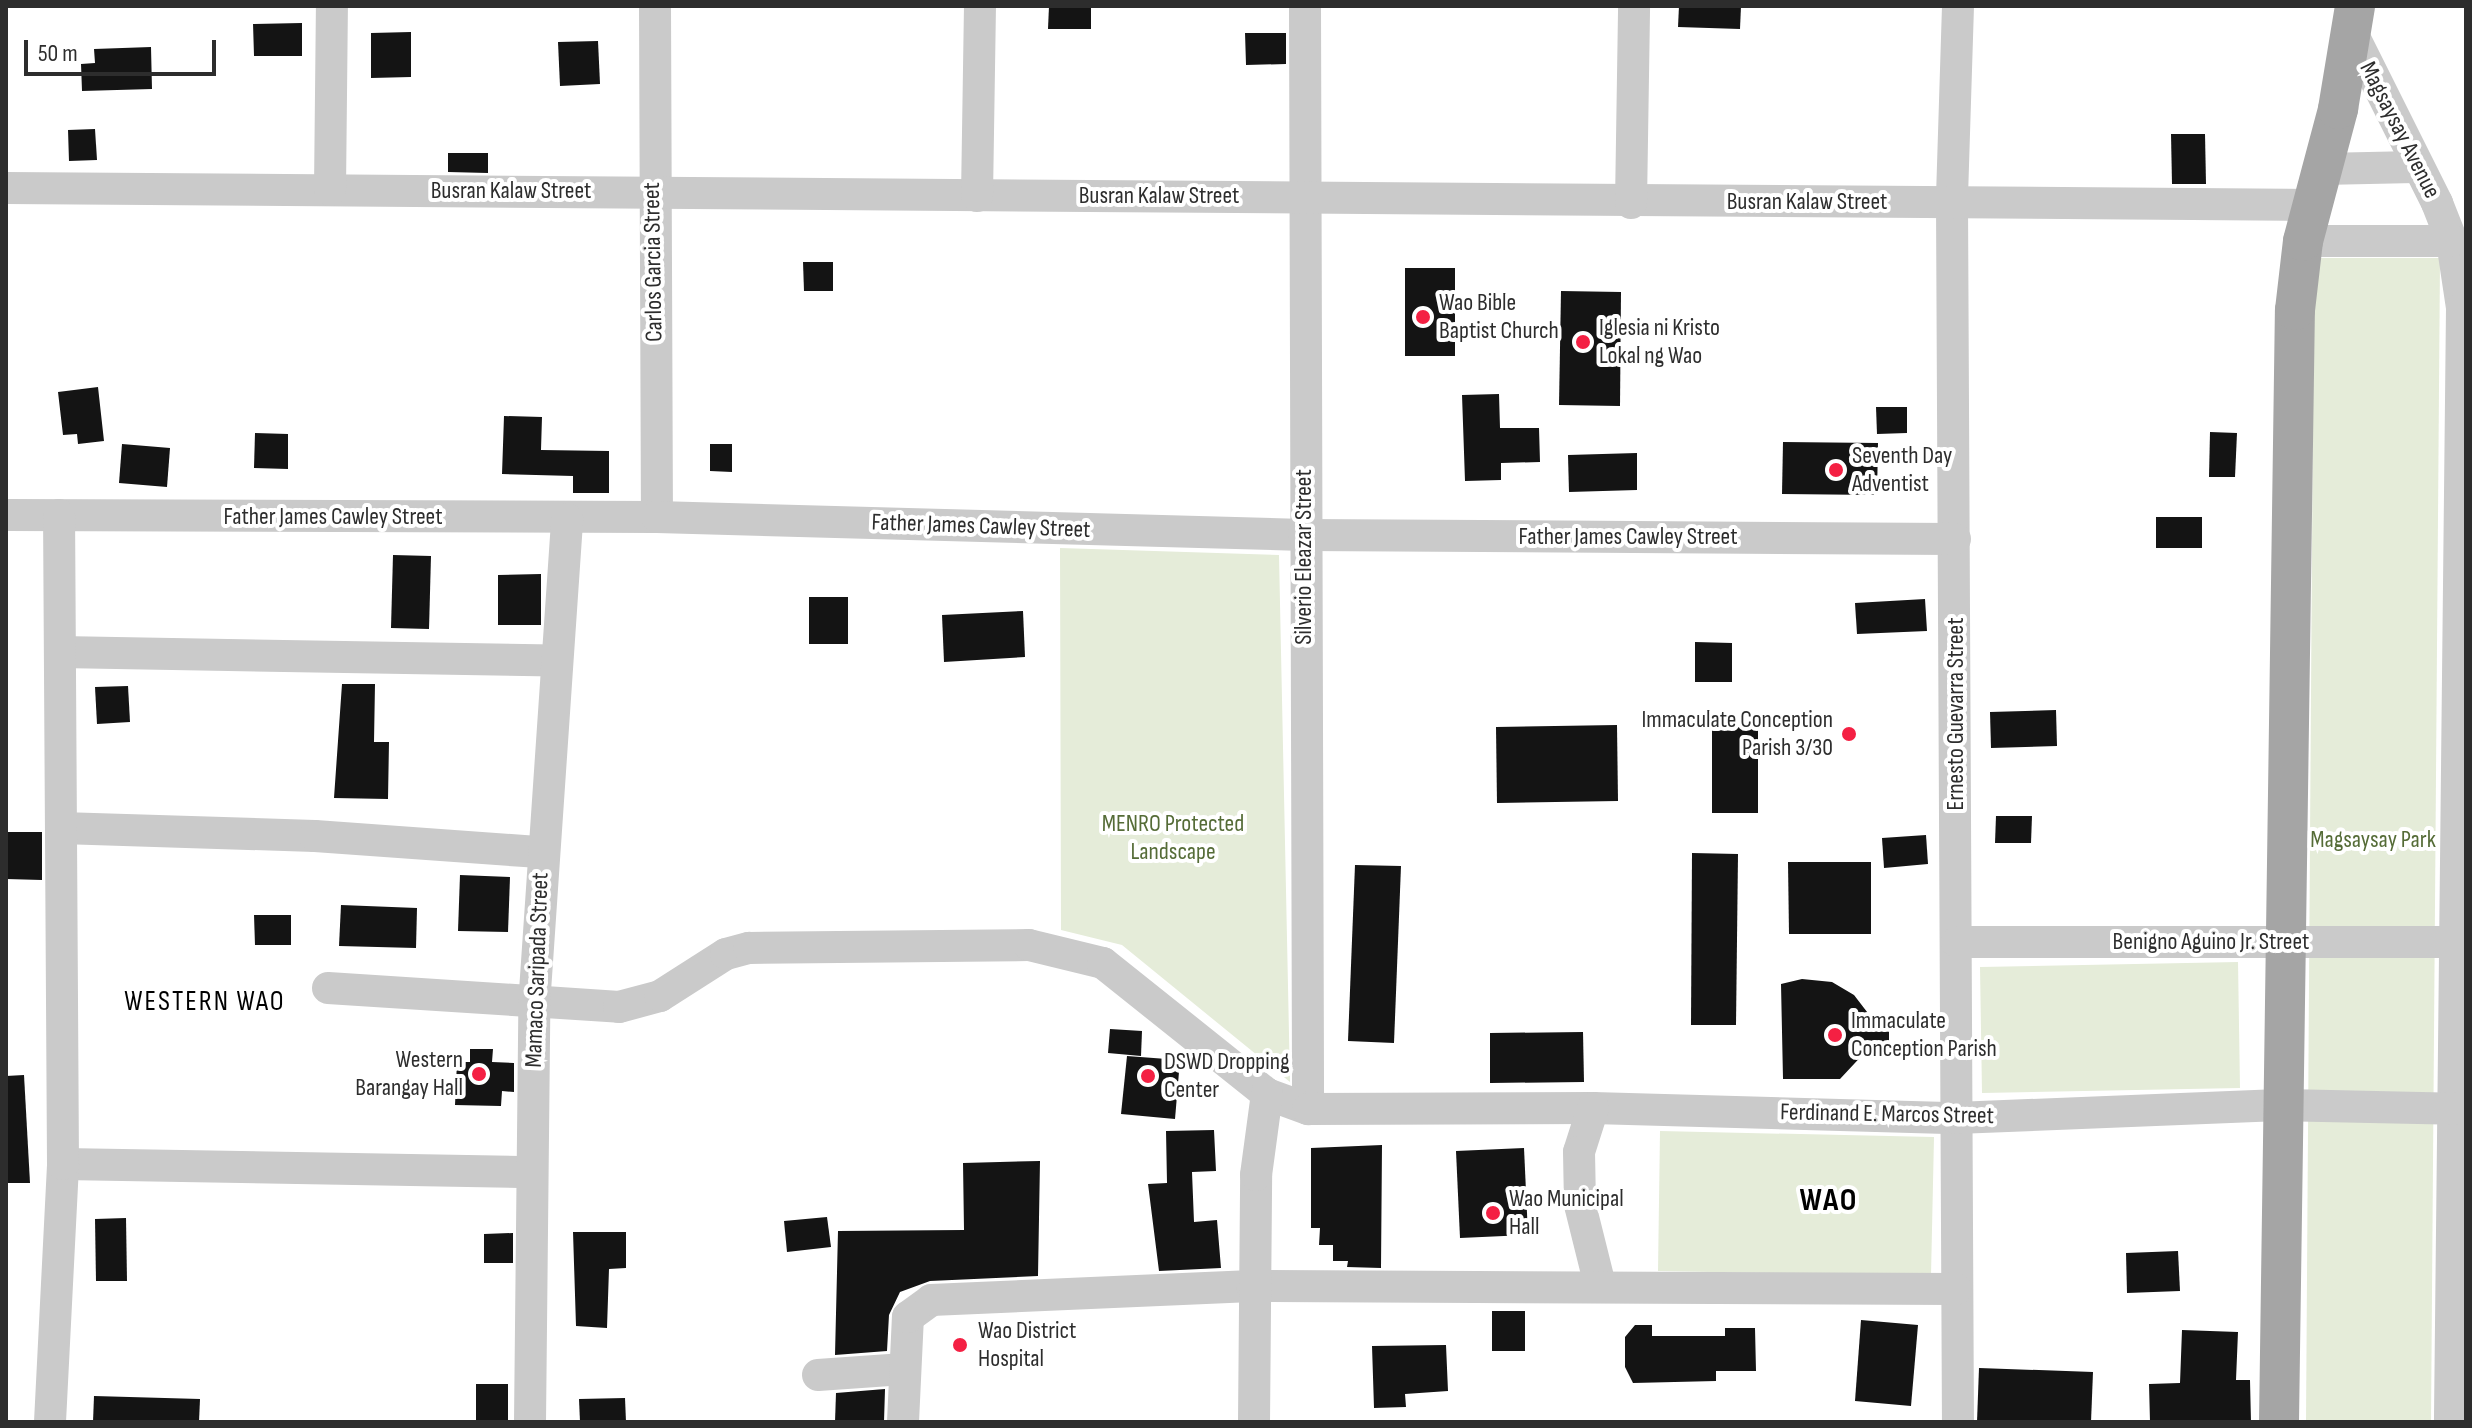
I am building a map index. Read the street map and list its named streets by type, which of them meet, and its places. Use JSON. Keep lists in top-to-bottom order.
{
  "streets": {
    "street": [
      "Magsaysay Avenue",
      "Busran Kalaw Street",
      "Carlos Garcia Street",
      "Father James Cawley Street",
      "Silverio Eleazar Street",
      "Ernesto Guevarra Street",
      "Benigno Aguino Jr. Street",
      "Mamaco Saripada Street",
      "Ferdinand E. Marcos Street"
    ]
  },
  "crossings": [
    ["Magsaysay Avenue", "Benigno Aguino Jr. Street"],
    ["Magsaysay Avenue", "Ferdinand E. Marcos Street"],
    ["Busran Kalaw Street", "Carlos Garcia Street"],
    ["Busran Kalaw Street", "Silverio Eleazar Street"],
    ["Busran Kalaw Street", "Ernesto Guevarra Street"],
    ["Carlos Garcia Street", "Father James Cawley Street"],
    ["Father James Cawley Street", "Silverio Eleazar Street"],
    ["Father James Cawley Street", "Ernesto Guevarra Street"],
    ["Father James Cawley Street", "Mamaco Saripada Street"],
    ["Silverio Eleazar Street", "Ferdinand E. Marcos Street"],
    ["Ernesto Guevarra Street", "Benigno Aguino Jr. Street"],
    ["Ernesto Guevarra Street", "Ferdinand E. Marcos Street"]
  ],
  "districts": ["WESTERN WAO", "WAO"],
  "parks": ["MENRO Protected Landscape", "Magsaysay Park"],
  "places": [
    "Wao Bible Baptist Church",
    "Iglesia ni Kristo Lokal ng Wao",
    "Seventh Day Adventist",
    "Immaculate Conception Parish 3/30",
    "Immaculate Conception Parish",
    "Western Barangay Hall",
    "DSWD Dropping Center",
    "Wao Municipal Hall",
    "Wao District Hospital"
  ],
  "scale_bar": "50 m"
}
